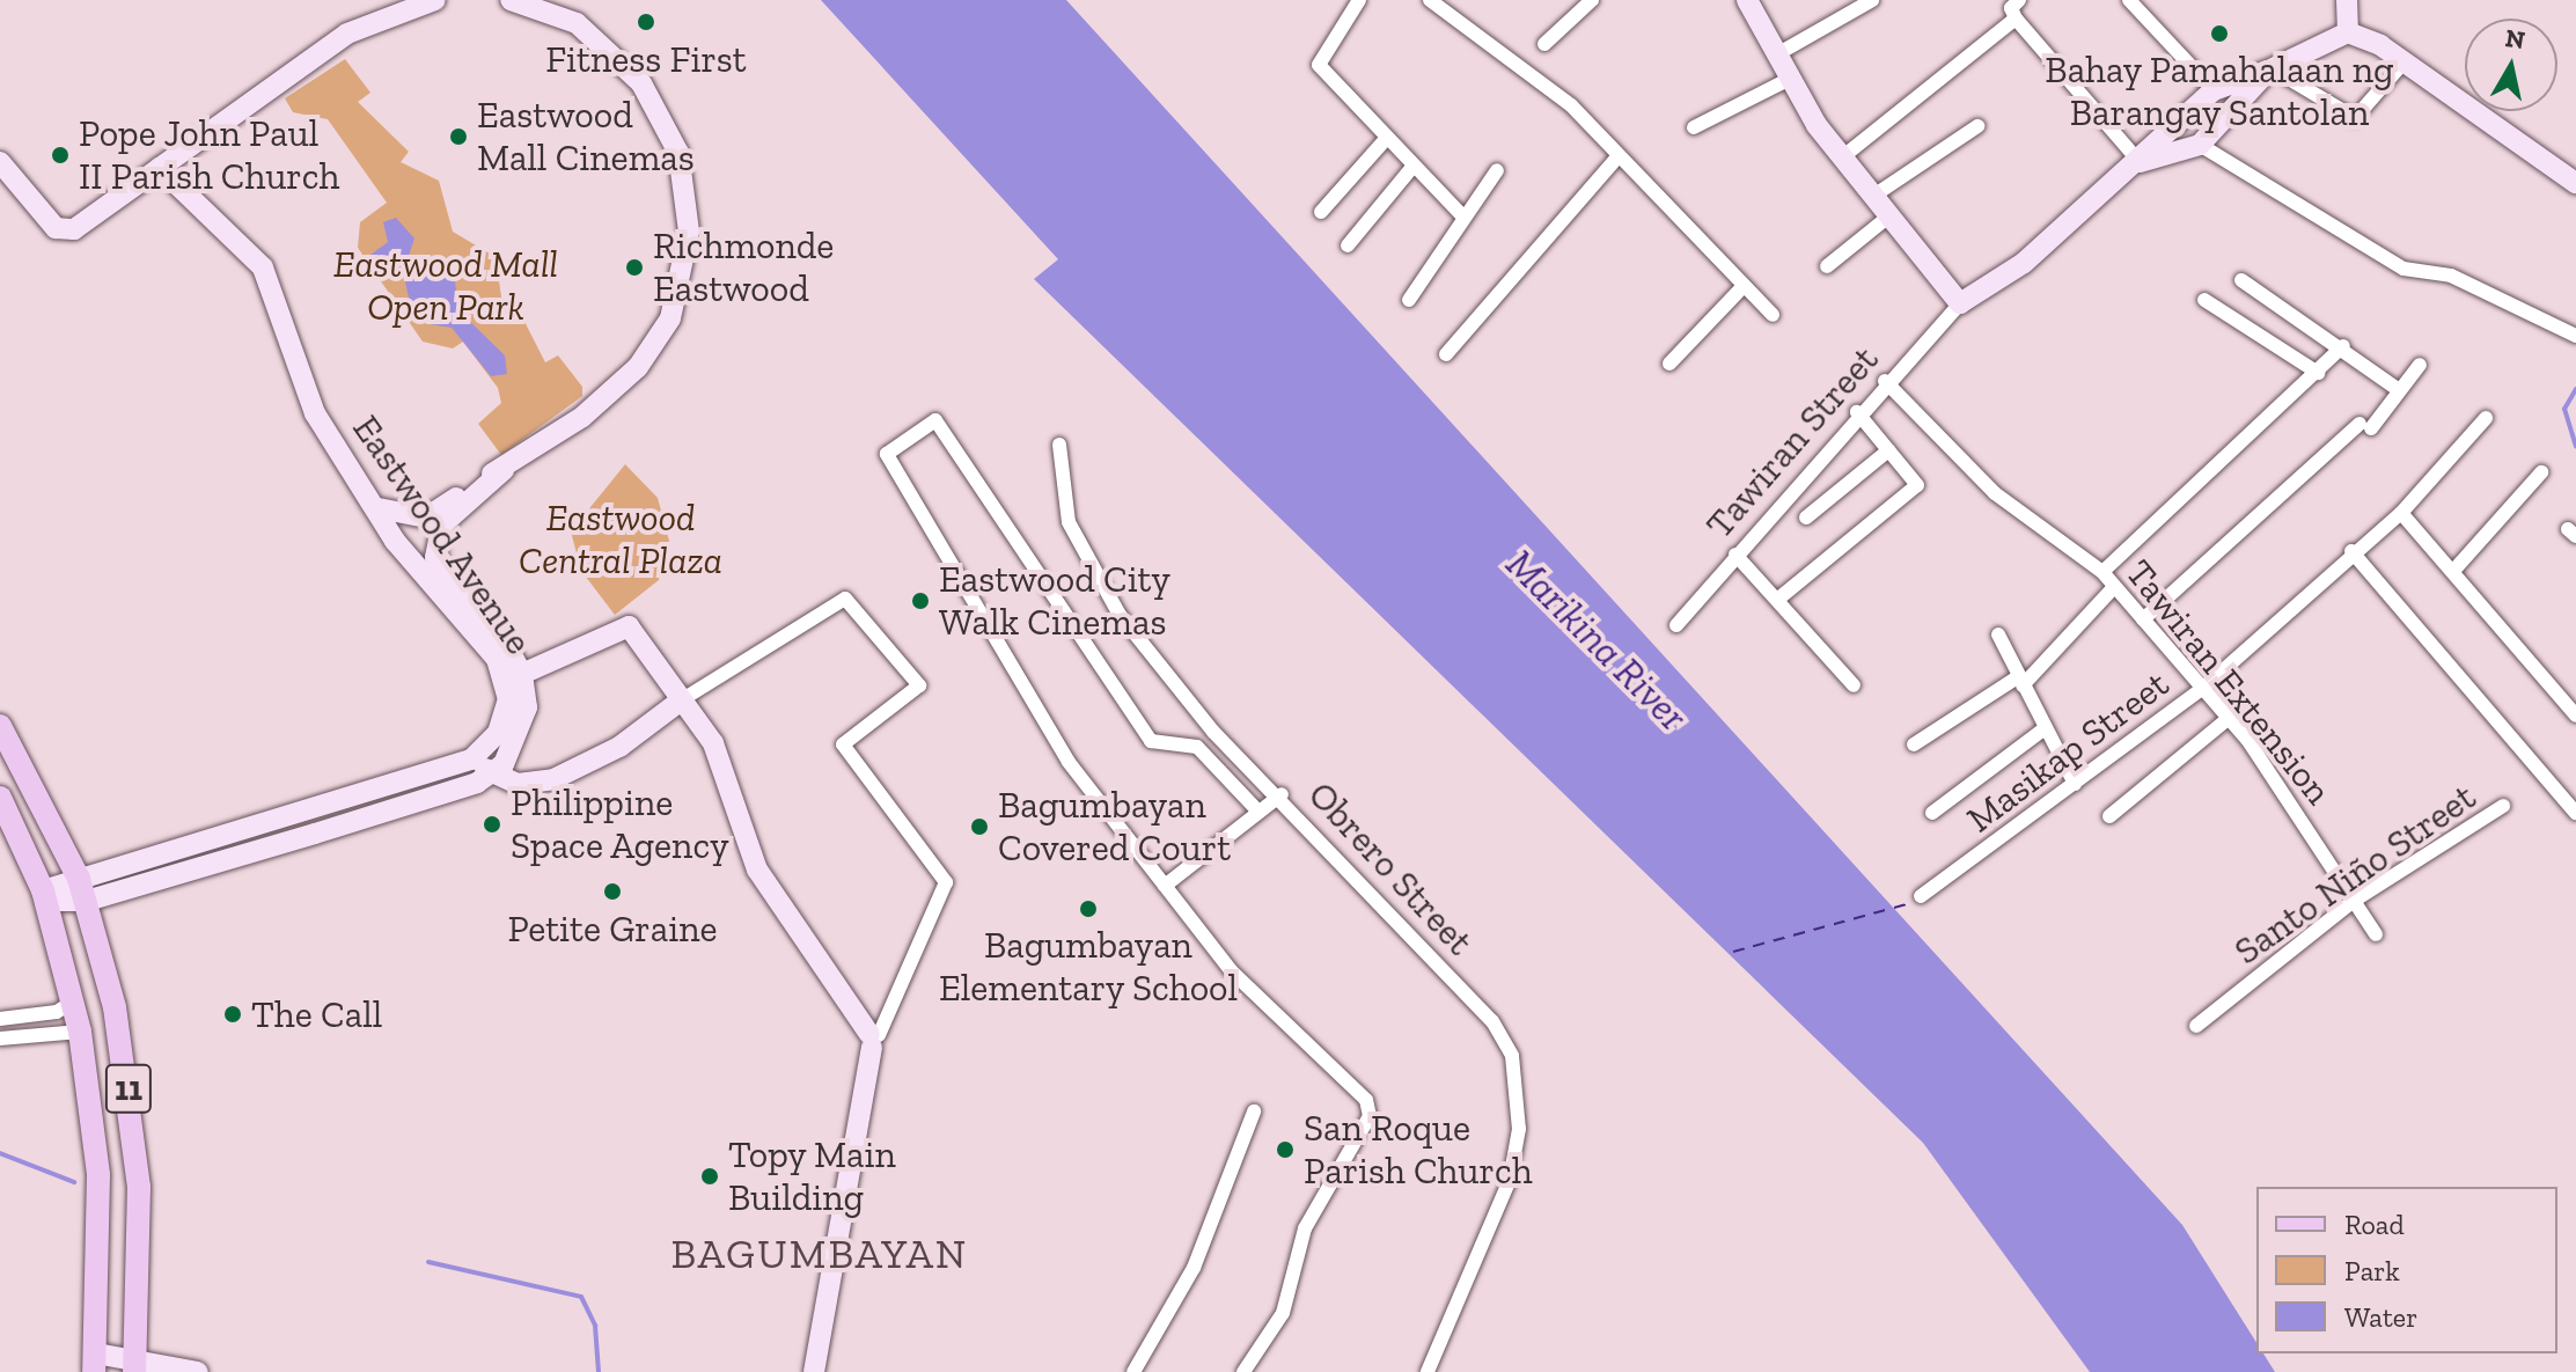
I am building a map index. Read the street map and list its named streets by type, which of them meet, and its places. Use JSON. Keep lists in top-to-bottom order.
{
  "streets": {
    "main road": ["11"],
    "street": [
      "Tawiran Street",
      "Eastwood Avenue",
      "Tawiran Extension",
      "Masikap Street",
      "Obrero Street",
      "Santo Niño Street"
    ]
  },
  "crossings": [
    ["Tawiran Street", "Tawiran Extension"],
    ["Tawiran Extension", "Masikap Street"],
    ["Tawiran Extension", "Santo Niño Street"]
  ],
  "districts": ["BAGUMBAYAN"],
  "water": ["Marikina River"],
  "parks": ["Eastwood Mall Open Park", "Eastwood Central Plaza"],
  "places": [
    "Fitness First",
    "Bahay Pamahalaan ng Barangay Santolan",
    "Eastwood Mall Cinemas",
    "Pope John Paul II Parish Church",
    "Richmonde Eastwood",
    "Eastwood City Walk Cinemas",
    "Philippine Space Agency",
    "Bagumbayan Covered Court",
    "Petite Graine",
    "Bagumbayan Elementary School",
    "The Call",
    "San Roque Parish Church",
    "Topy Main Building"
  ],
  "legend": ["Road", "Park", "Water"],
  "north": "top"
}
